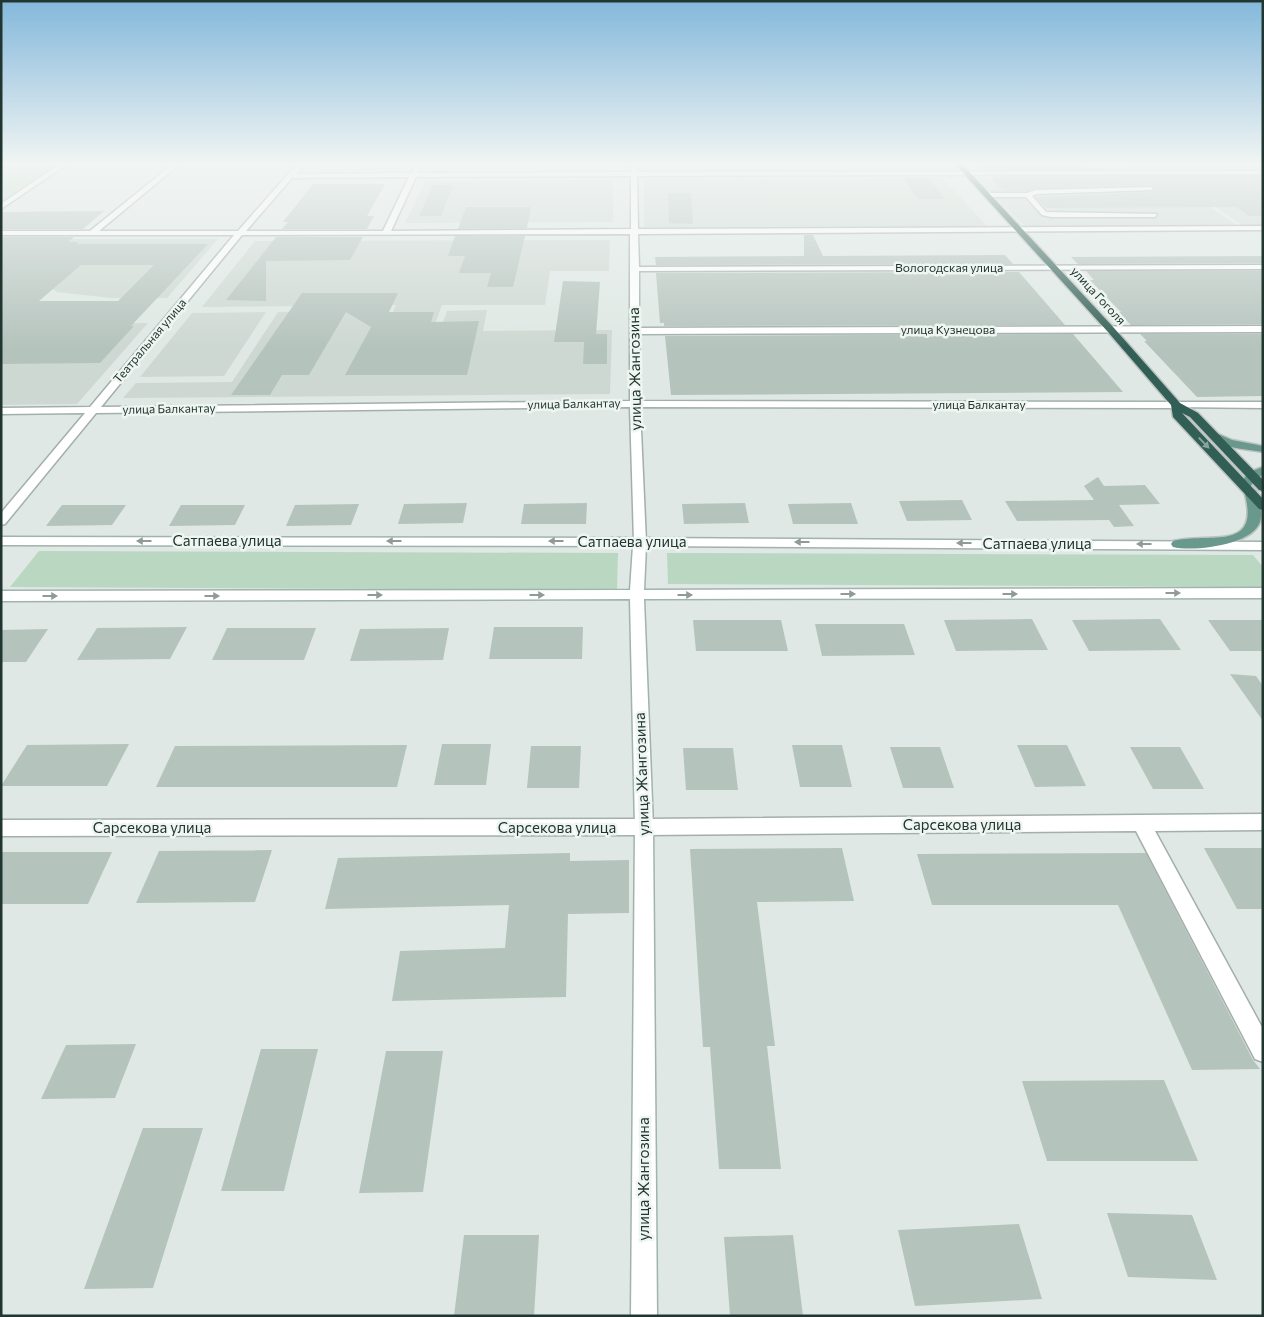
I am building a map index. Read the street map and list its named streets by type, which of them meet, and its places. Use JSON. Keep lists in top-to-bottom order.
{
  "streets": {
    "highway": ["улица Гоголя"],
    "street": [
      "Вологодская улица",
      "улица Кузнецова",
      "Театральная улица",
      "улица Жангозина",
      "улица Балкантау",
      "Сатпаева улица",
      "Сарсекова улица"
    ]
  },
  "crossings": [
    ["Вологодская улица", "улица Гоголя"],
    ["Вологодская улица", "улица Жангозина"],
    ["улица Гоголя", "улица Кузнецова"],
    ["улица Гоголя", "улица Балкантау"],
    ["улица Кузнецова", "улица Жангозина"],
    ["Театральная улица", "улица Балкантау"],
    ["улица Жангозина", "улица Балкантау"],
    ["улица Жангозина", "Сатпаева улица"],
    ["улица Жангозина", "Сарсекова улица"]
  ]
}
